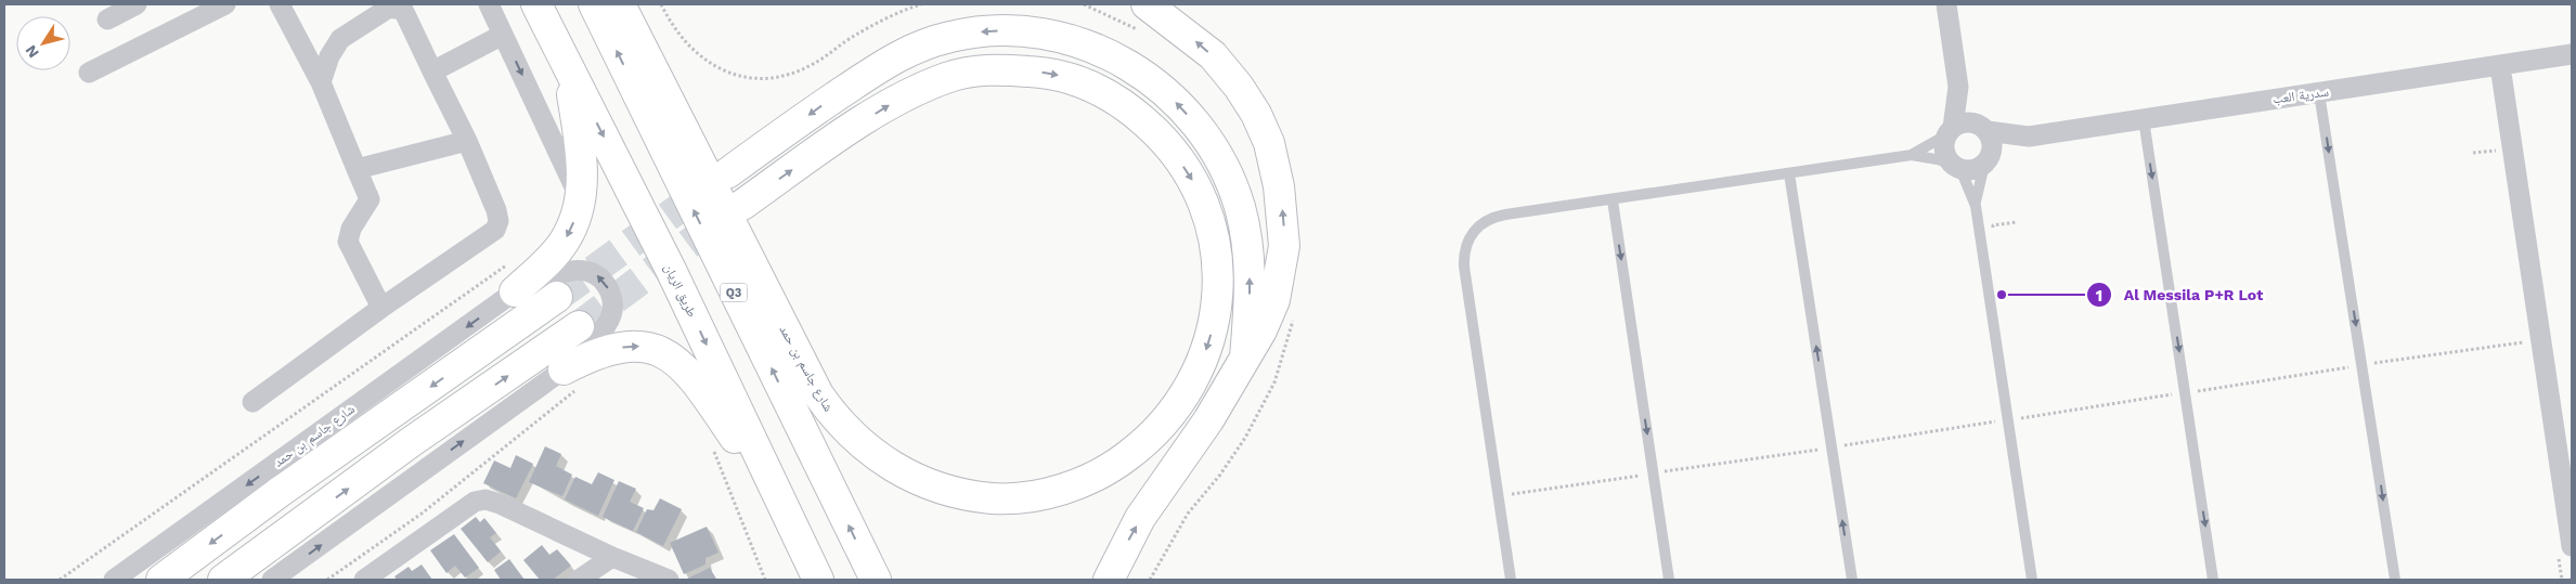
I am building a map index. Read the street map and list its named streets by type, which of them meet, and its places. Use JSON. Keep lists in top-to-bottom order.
{
  "streets": {
    "main road": ["طريق الريان", "Q3", "شارع جاسم بن حمد"],
    "street": ["سدرية العب"]
  },
  "places": ["Al Messila P+R Lot"],
  "north": "bottom left"
}
